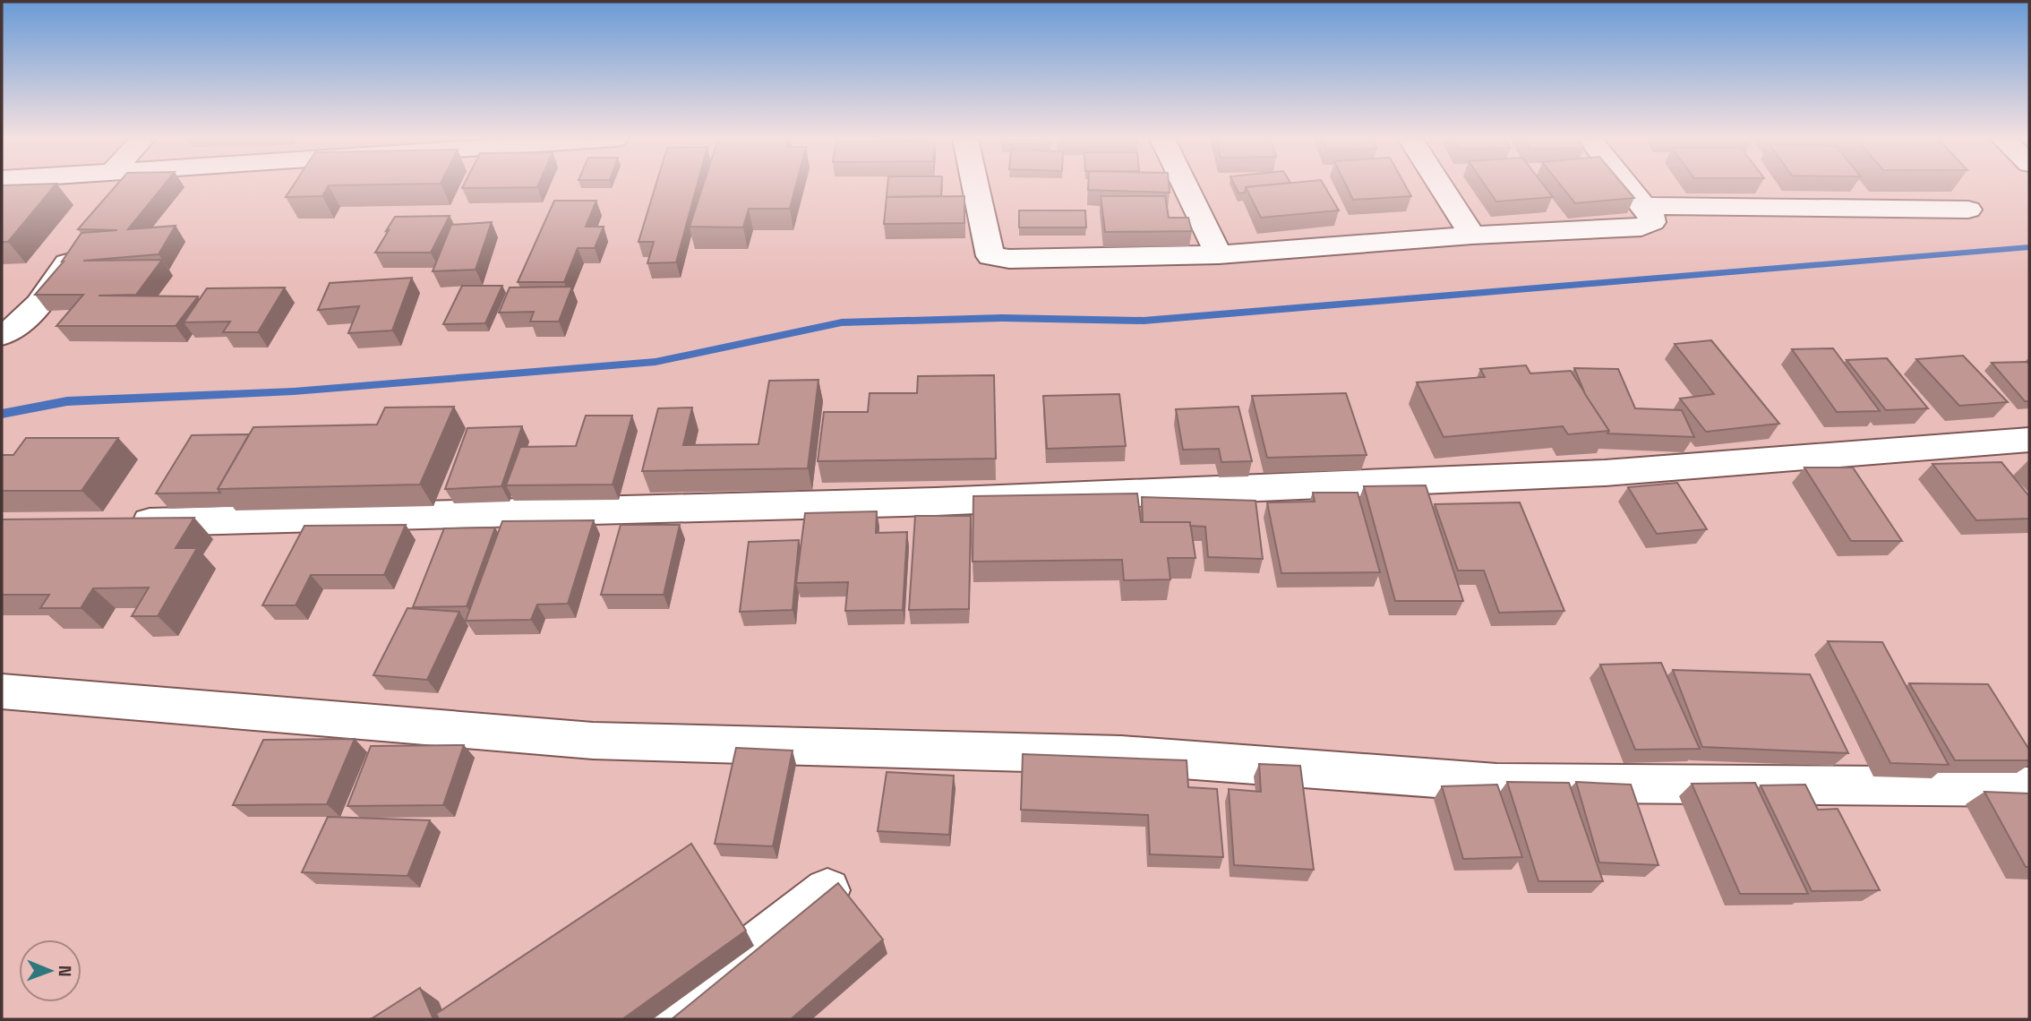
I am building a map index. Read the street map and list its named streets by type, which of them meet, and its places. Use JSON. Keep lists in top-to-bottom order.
{
  "north": "right"
}
